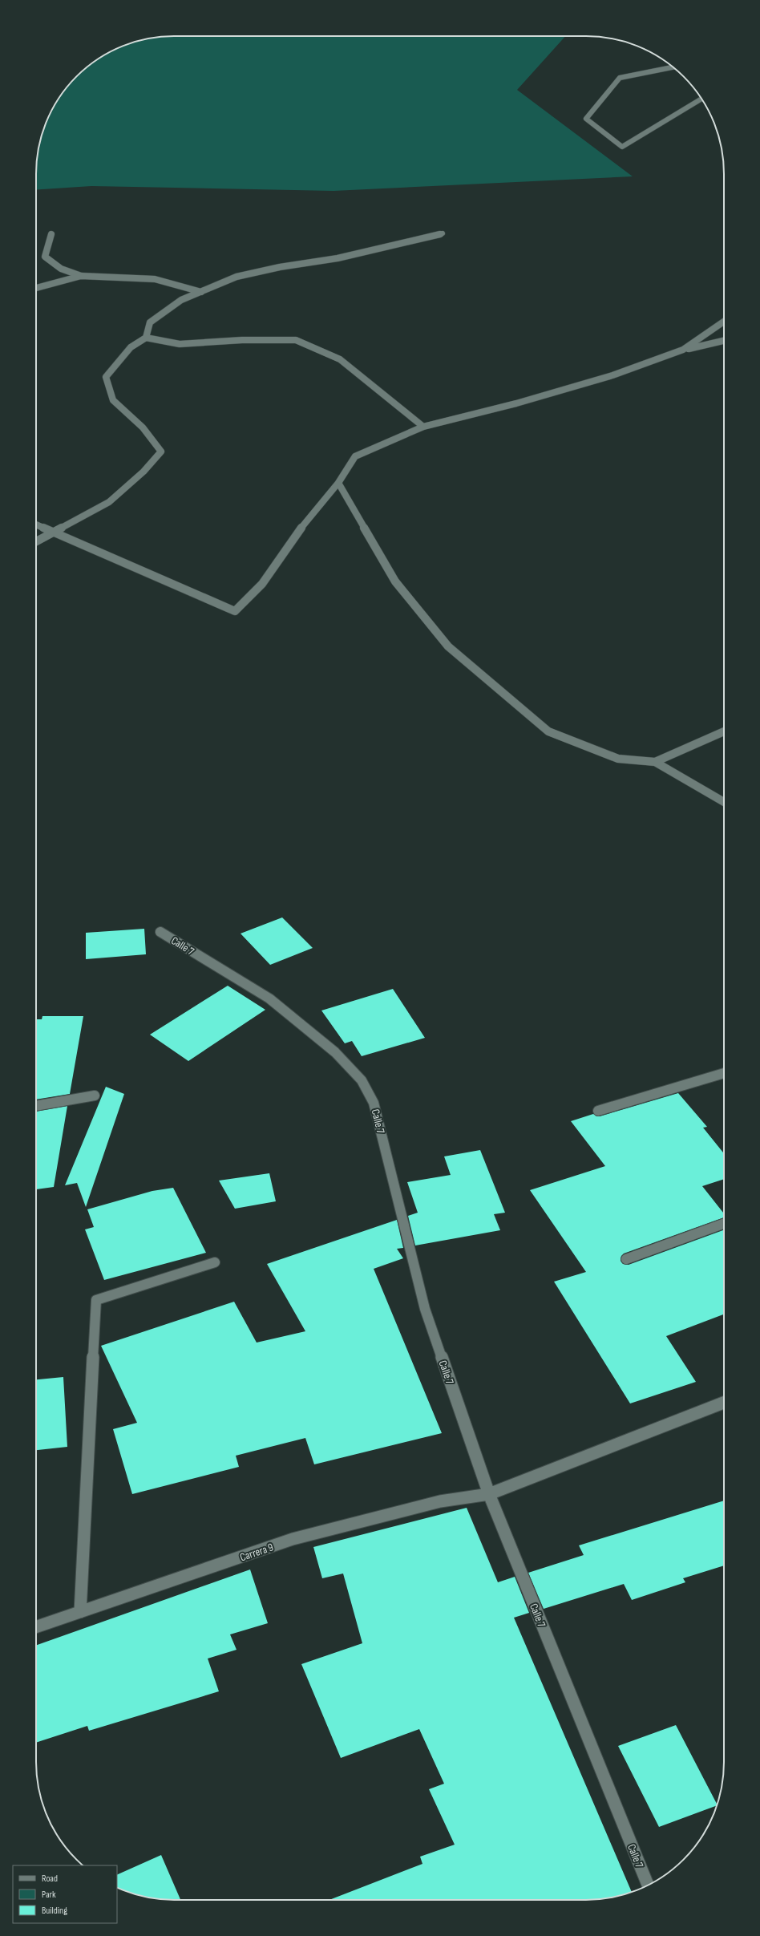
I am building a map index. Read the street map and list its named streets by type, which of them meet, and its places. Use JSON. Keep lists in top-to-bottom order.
{
  "streets": {
    "street": ["Calle 7", "Carrera 9"]
  },
  "crossings": [
    ["Calle 7", "Carrera 9"]
  ],
  "legend": ["Road", "Park", "Building"]
}
